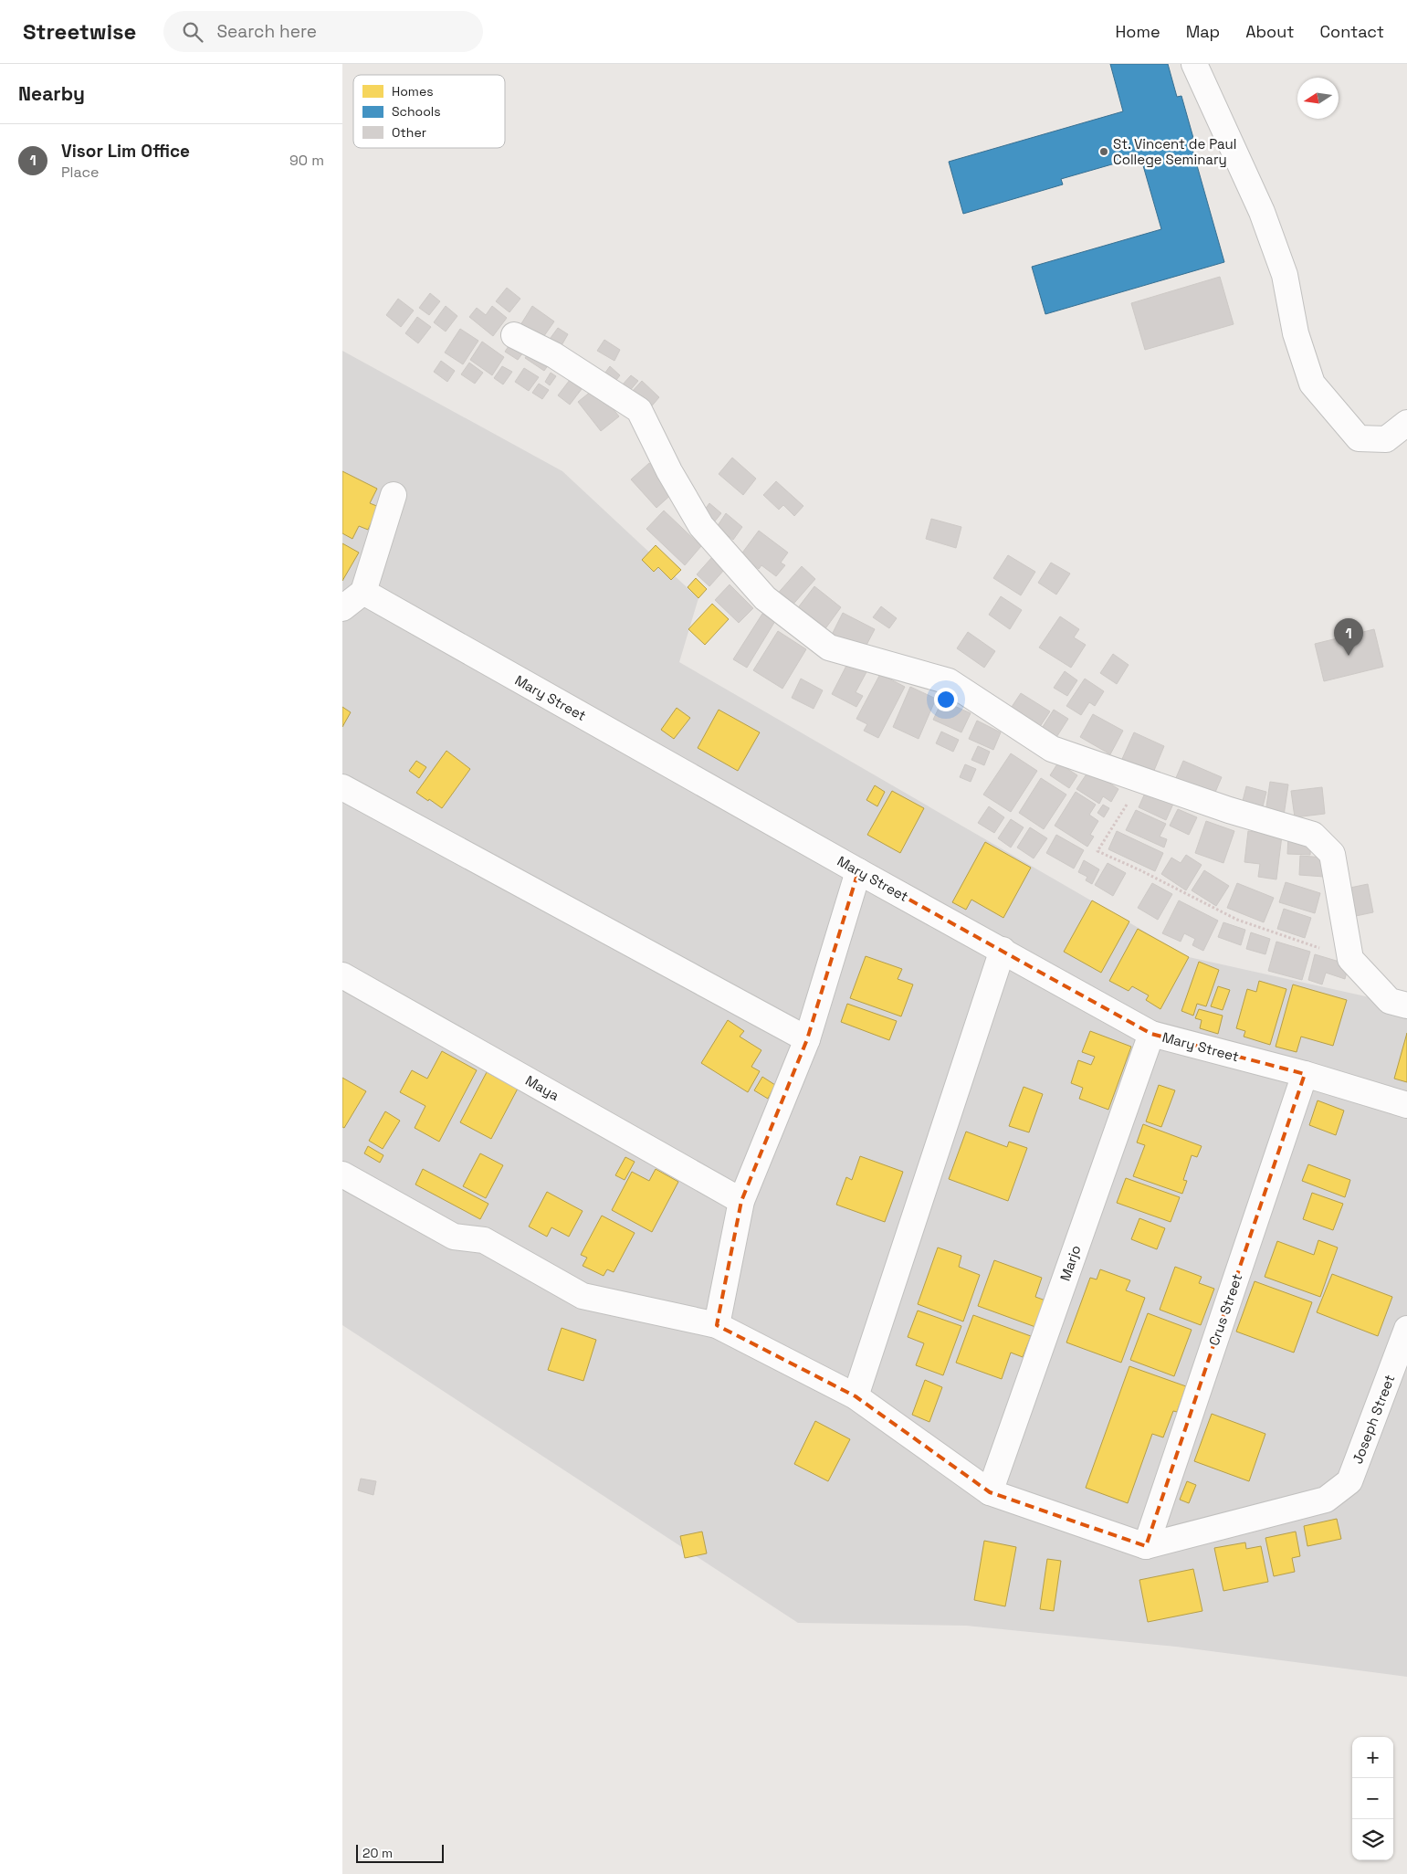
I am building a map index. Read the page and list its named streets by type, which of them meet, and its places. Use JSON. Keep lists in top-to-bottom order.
{
  "streets": {
    "street": [
      "Mary Street",
      "Maya",
      "Marjo",
      "Crus Street",
      "Joseph Street"
    ]
  },
  "crossings": [
    ["Mary Street", "Marjo"],
    ["Mary Street", "Crus Street"],
    ["Crus Street", "Joseph Street"]
  ],
  "places": ["St. Vincent de Paul College Seminary"],
  "legend": ["Homes", "Schools", "Other"],
  "scale_bar": "20 m",
  "north": "left",
  "page": {
    "header": "Streetwise",
    "search": "Search here",
    "nav": [
      "Home",
      "Map",
      "About",
      "Contact"
    ],
    "heading": "Nearby",
    "list": [
      {
        "mark": "1",
        "name": "Visor Lim Office",
        "note": "Place",
        "value": "90 m"
      }
    ],
    "pins": "1",
    "map_buttons": ["+", "−"],
    "scale": "20 m"
  }
}
